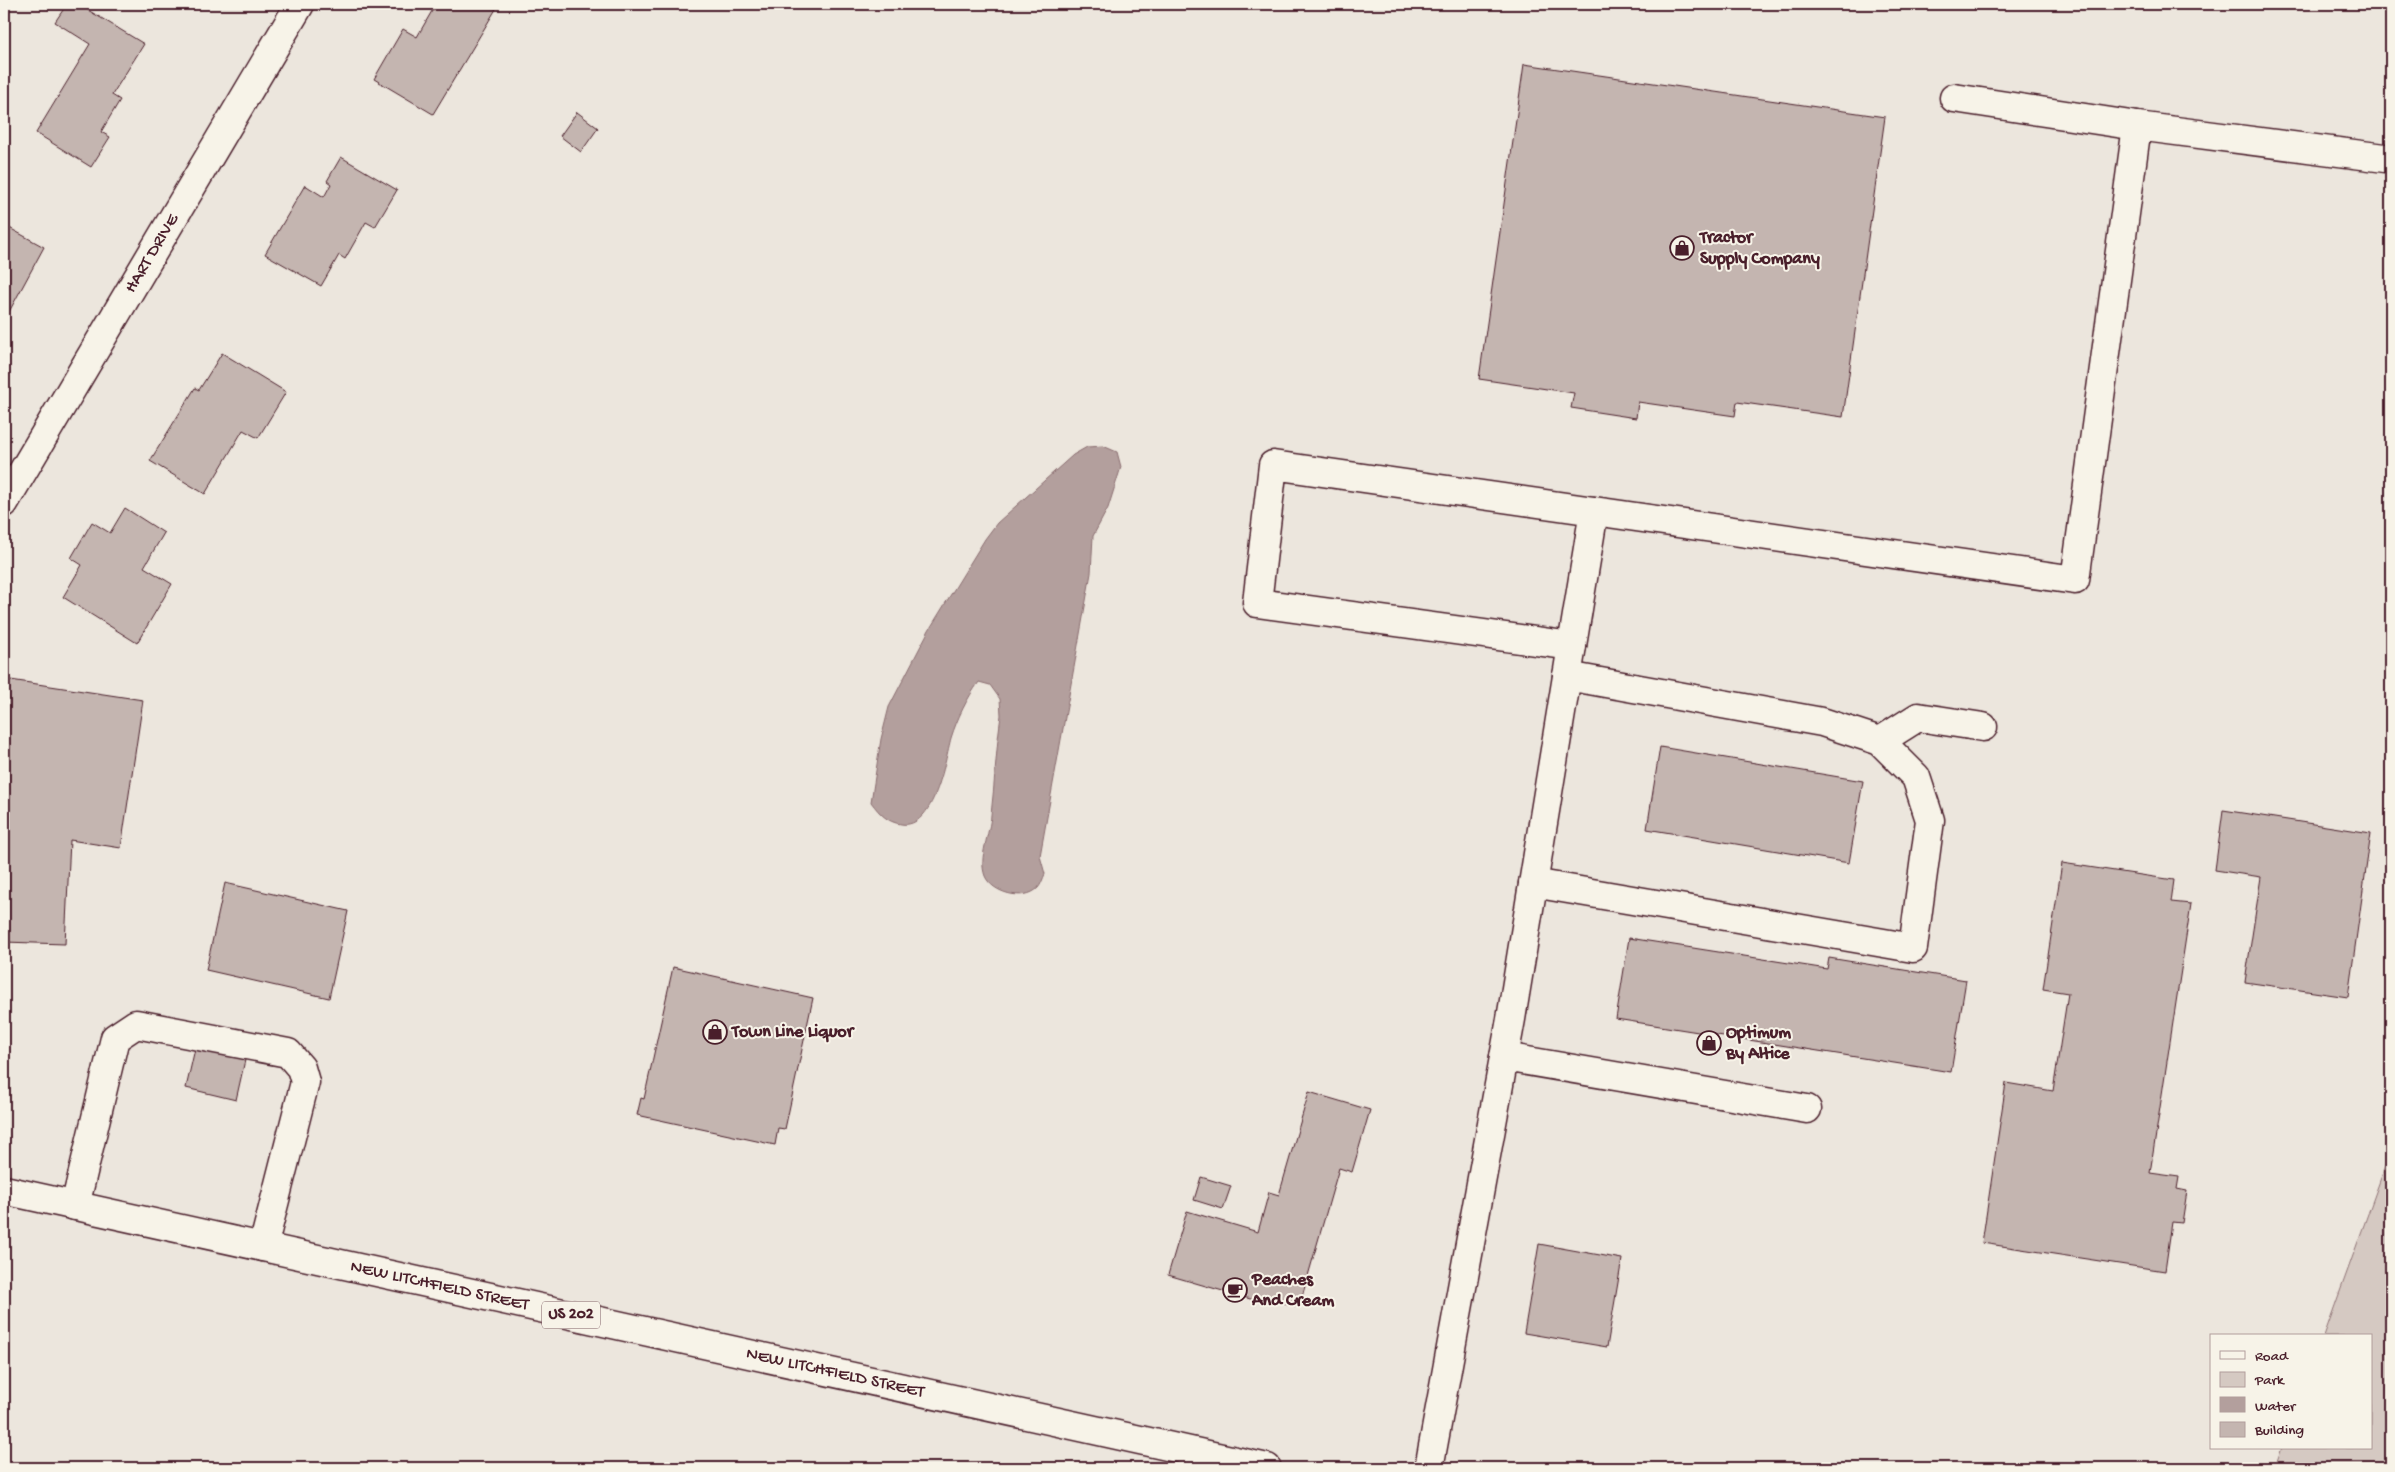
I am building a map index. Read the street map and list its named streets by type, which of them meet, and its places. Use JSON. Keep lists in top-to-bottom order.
{
  "streets": {
    "main road": ["HART DRIVE", "NEW LITCHFIELD STREET", "US 202"]
  },
  "places": {
    "shop": ["Tractor Supply Company", "Town Line Liquor", "Optimum By Altice"],
    "cafe": ["Peaches And Cream"]
  },
  "legend": [
    "Road",
    "Park",
    "Water",
    "Building"
  ]
}
